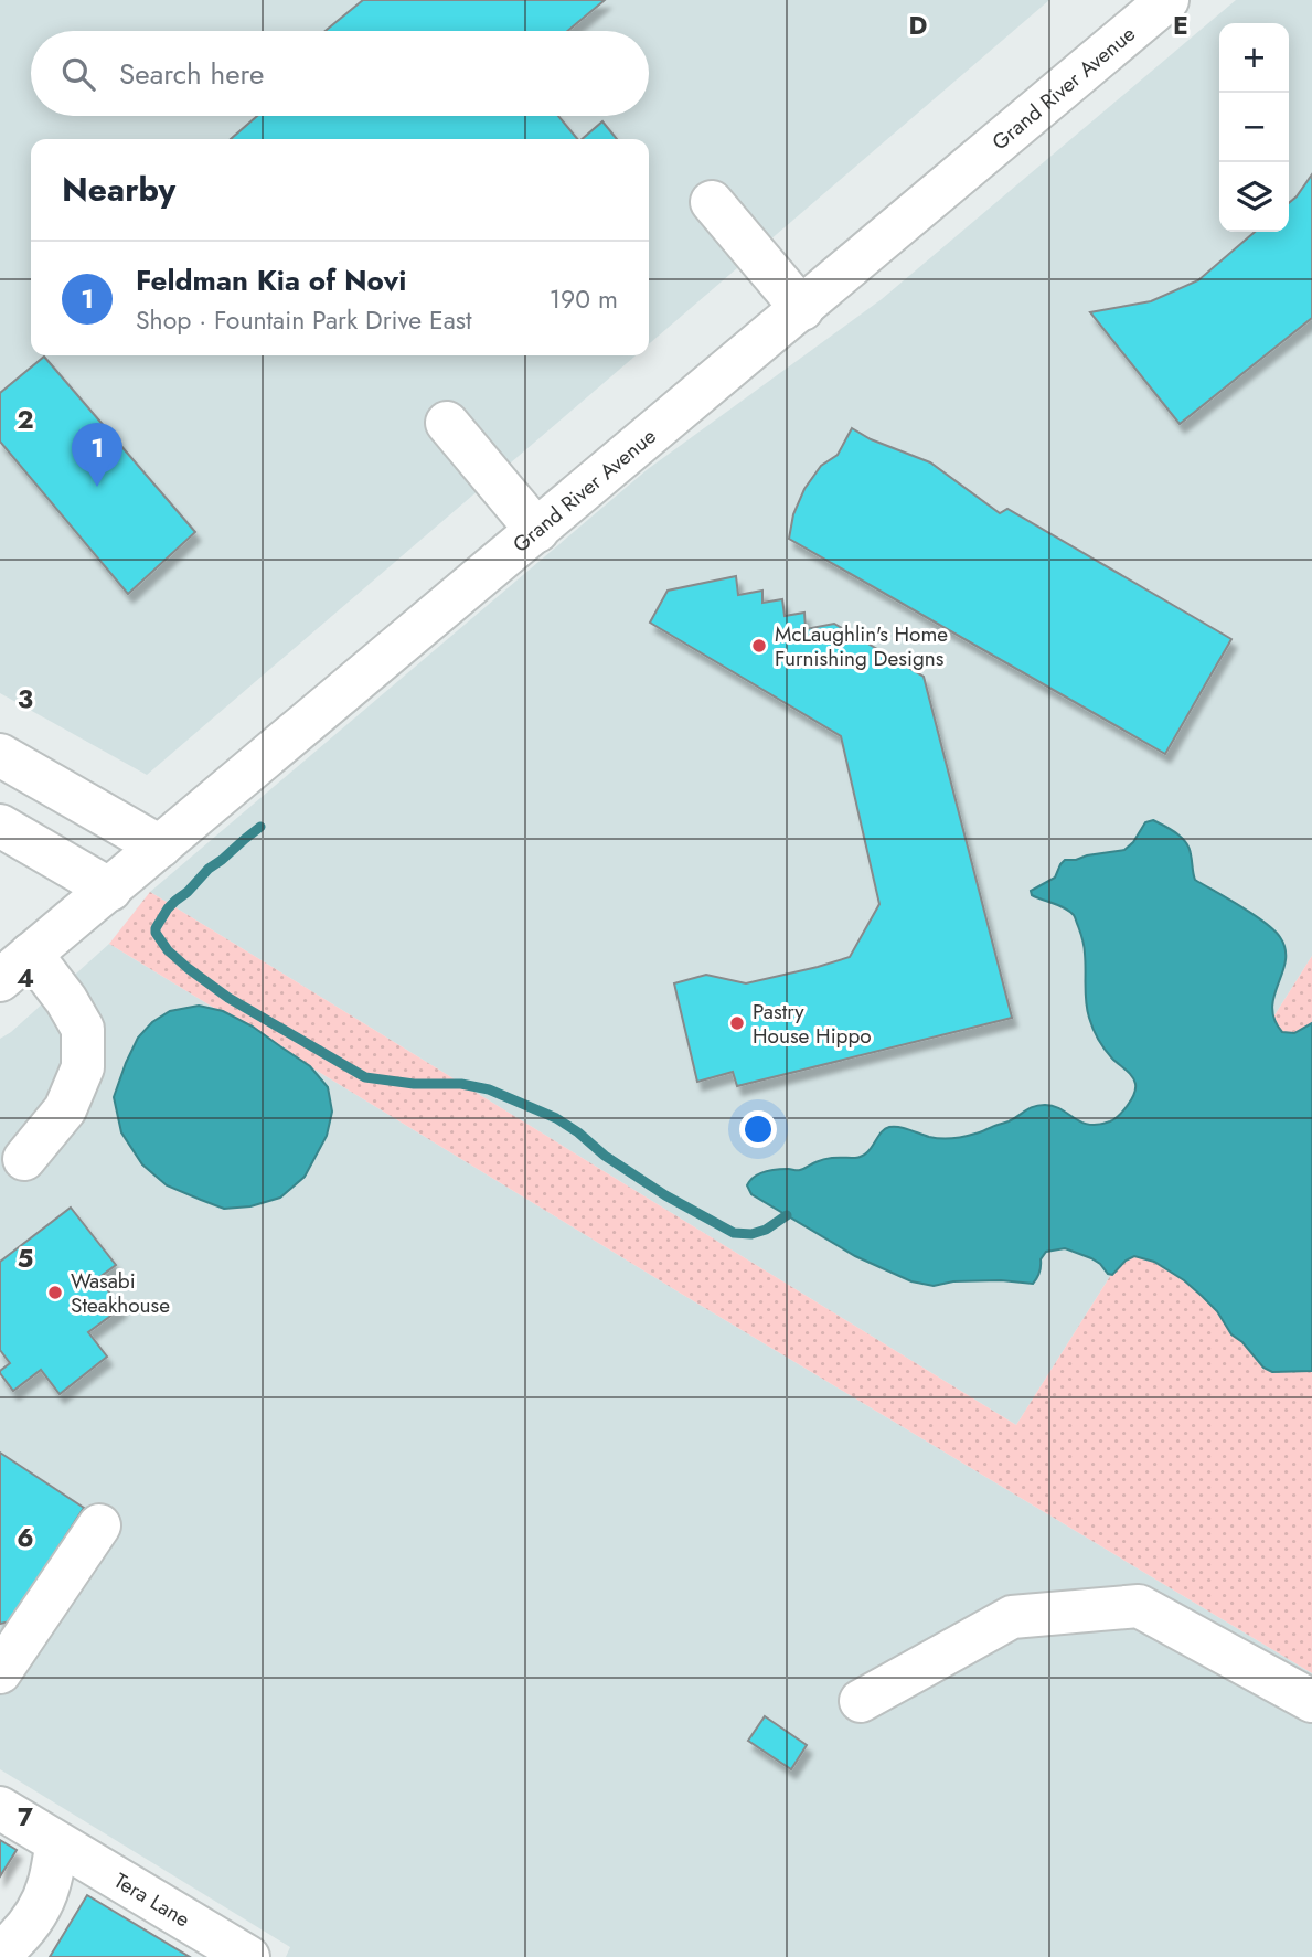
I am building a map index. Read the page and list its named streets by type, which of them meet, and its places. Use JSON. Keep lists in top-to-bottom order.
{
  "streets": {
    "main road": ["Grand River Avenue", "Tera Lane"]
  },
  "places": ["McLaughlin's Home Furnishing Designs", "Pastry House Hippo", "Wasabi Steakhouse"],
  "page": {
    "map_buttons": ["+", "−"],
    "search": "Search here",
    "heading": "Nearby",
    "list": [
      {
        "mark": "1",
        "name": "Feldman Kia of Novi",
        "note": "Shop · Fountain Park Drive East",
        "value": "190 m"
      }
    ],
    "pins": "1"
  },
  "grid": {
    "columns": ["D", "E"],
    "rows": [
      "2",
      "3",
      "4",
      "5",
      "6",
      "7"
    ]
  }
}
